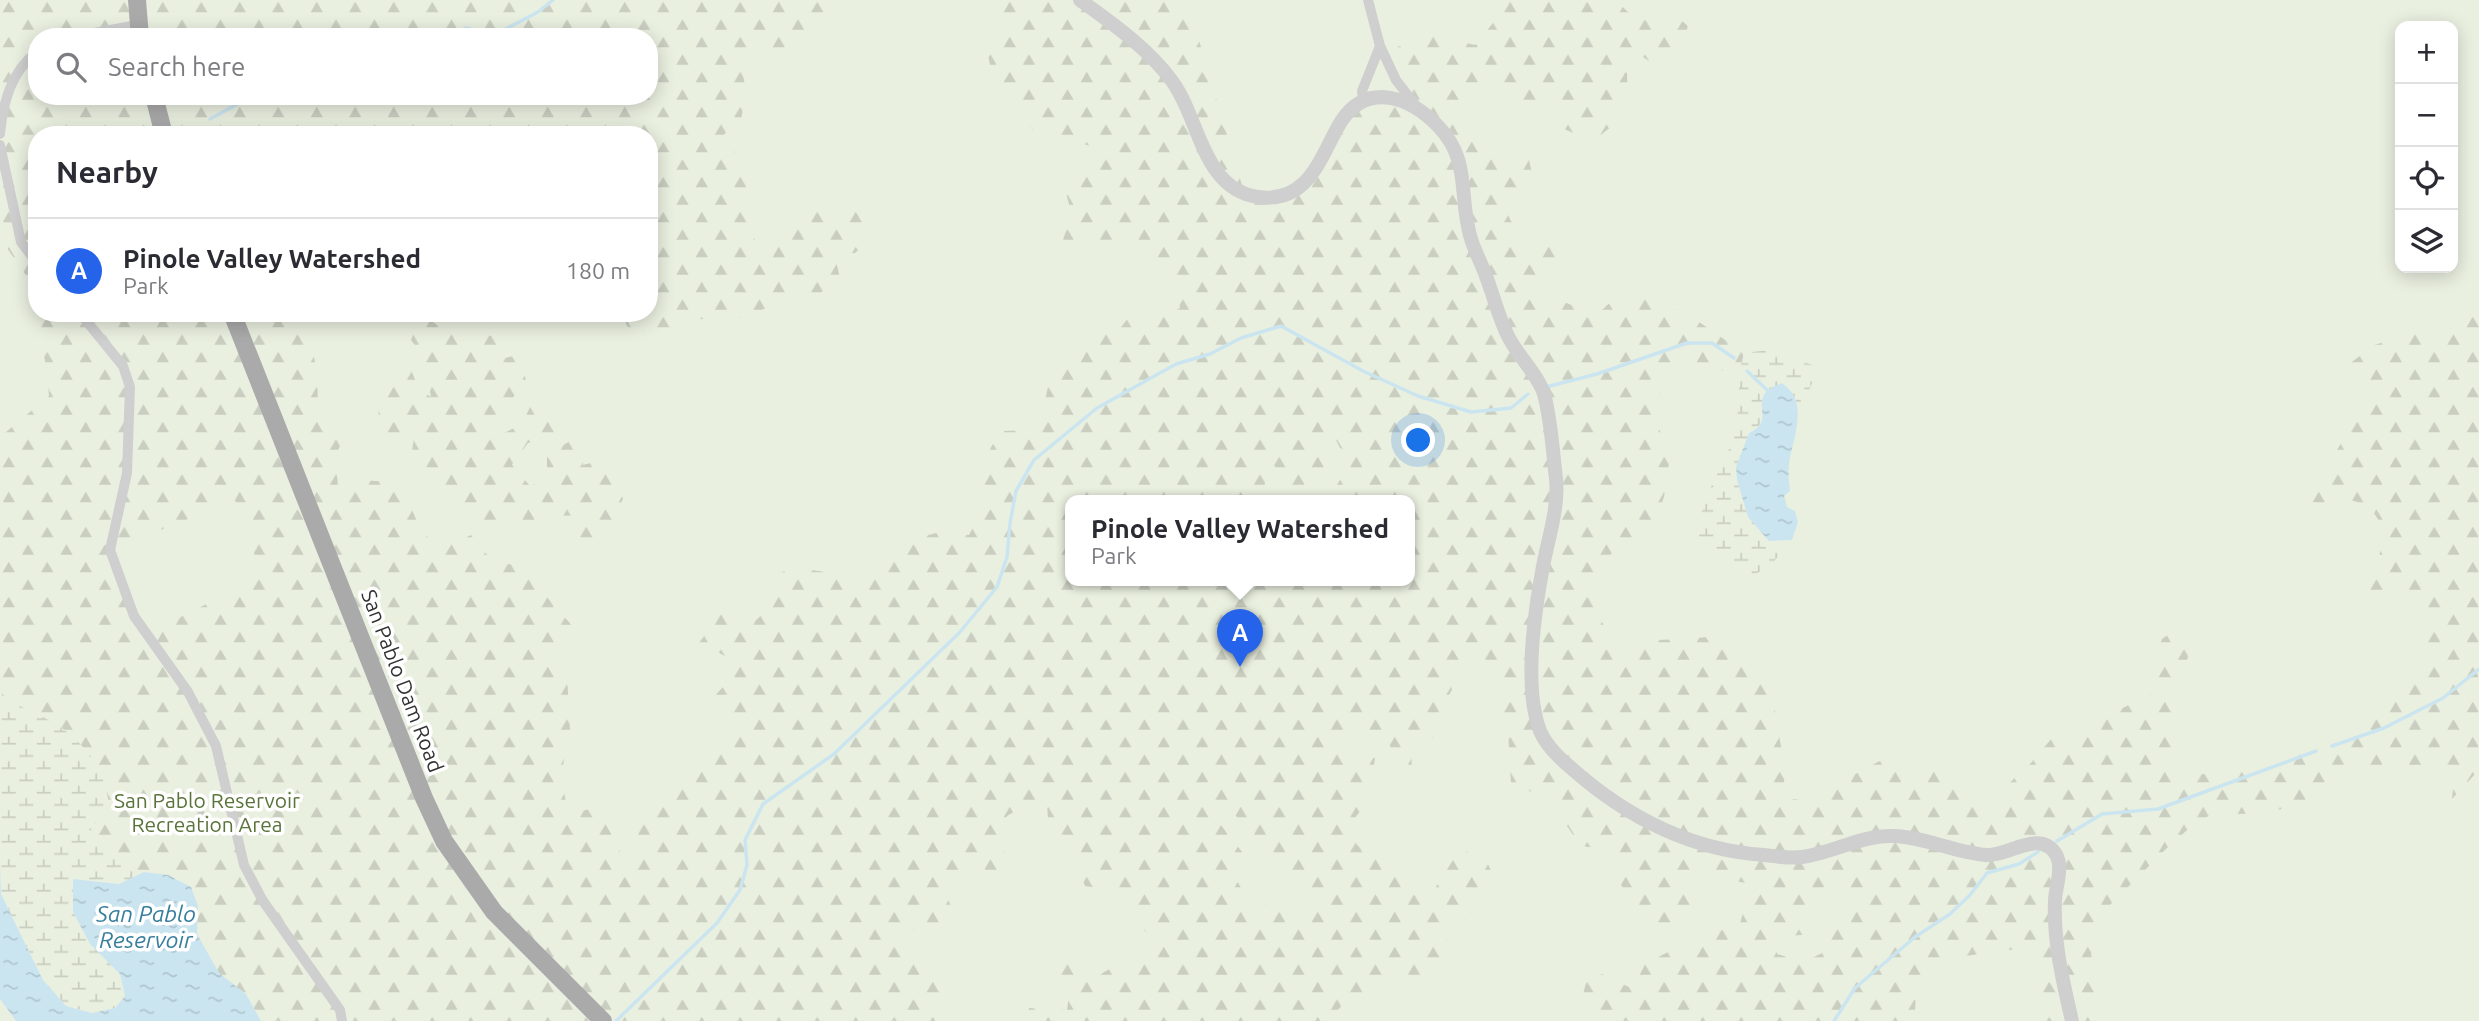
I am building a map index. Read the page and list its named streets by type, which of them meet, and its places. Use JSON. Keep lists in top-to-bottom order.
{
  "streets": {
    "main road": ["San Pablo Dam Road"]
  },
  "water": ["San Pablo Reservoir"],
  "parks": ["San Pablo Reservoir Recreation Area"],
  "page": {
    "map_buttons": ["+", "−"],
    "search": "Search here",
    "heading": "Nearby",
    "list": [
      {
        "mark": "A",
        "name": "Pinole Valley Watershed",
        "note": "Park",
        "value": "180 m"
      }
    ],
    "popup": ["Pinole Valley Watershed", "Park"],
    "pins": "A"
  }
}
